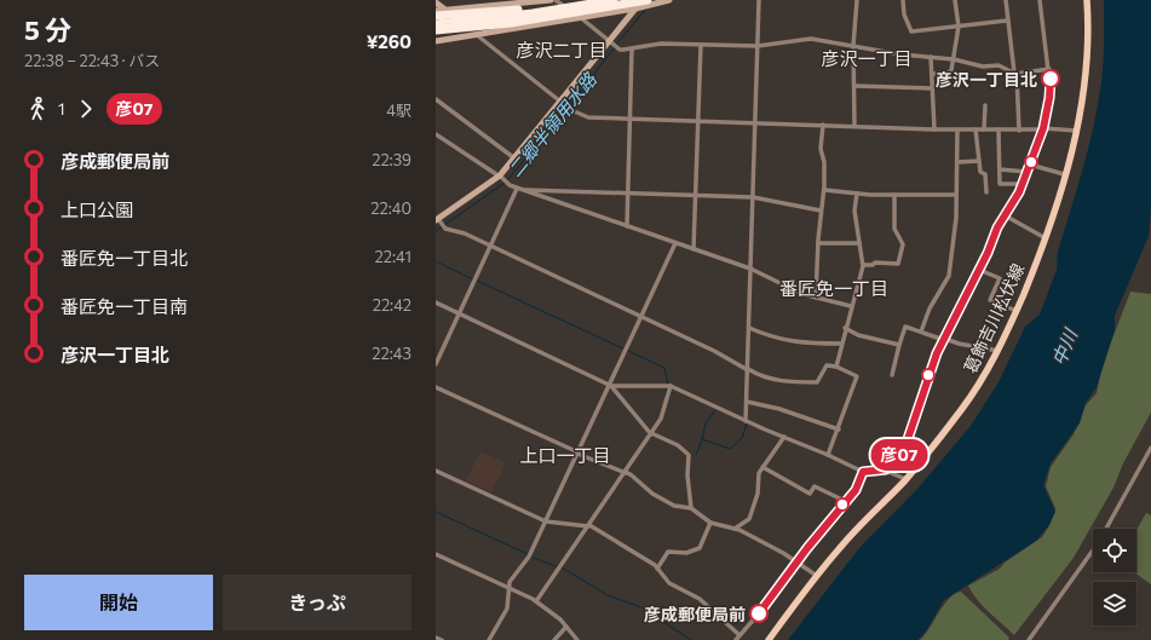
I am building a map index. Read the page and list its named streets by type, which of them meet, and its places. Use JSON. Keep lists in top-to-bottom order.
{
  "streets": {
    "main road": ["葛飾吉川松伏線"]
  },
  "districts": [
    "彦沢二丁目",
    "彦沢一丁目",
    "番匠免一丁目",
    "上口一丁目"
  ],
  "water": ["二郷半領用水路", "中川"],
  "places": ["彦沢一丁目北", "彦成郵便局前"],
  "lines": ["bus line 彦07"],
  "page": {
    "heading": ["5 分", "22:38 – 22:43 · バス", "¥260"],
    "on_map": "彦07",
    "legs": ["1", "彦07", "4駅"],
    "list": [
      {
        "name": "彦成郵便局前",
        "value": "22:39"
      },
      {
        "name": "上口公園",
        "value": "22:40"
      },
      {
        "name": "番匠免一丁目北",
        "value": "22:41"
      },
      {
        "name": "番匠免一丁目南",
        "value": "22:42"
      },
      {
        "name": "彦沢一丁目北",
        "value": "22:43"
      }
    ],
    "buttons": ["開始", "きっぷ"]
  }
}
